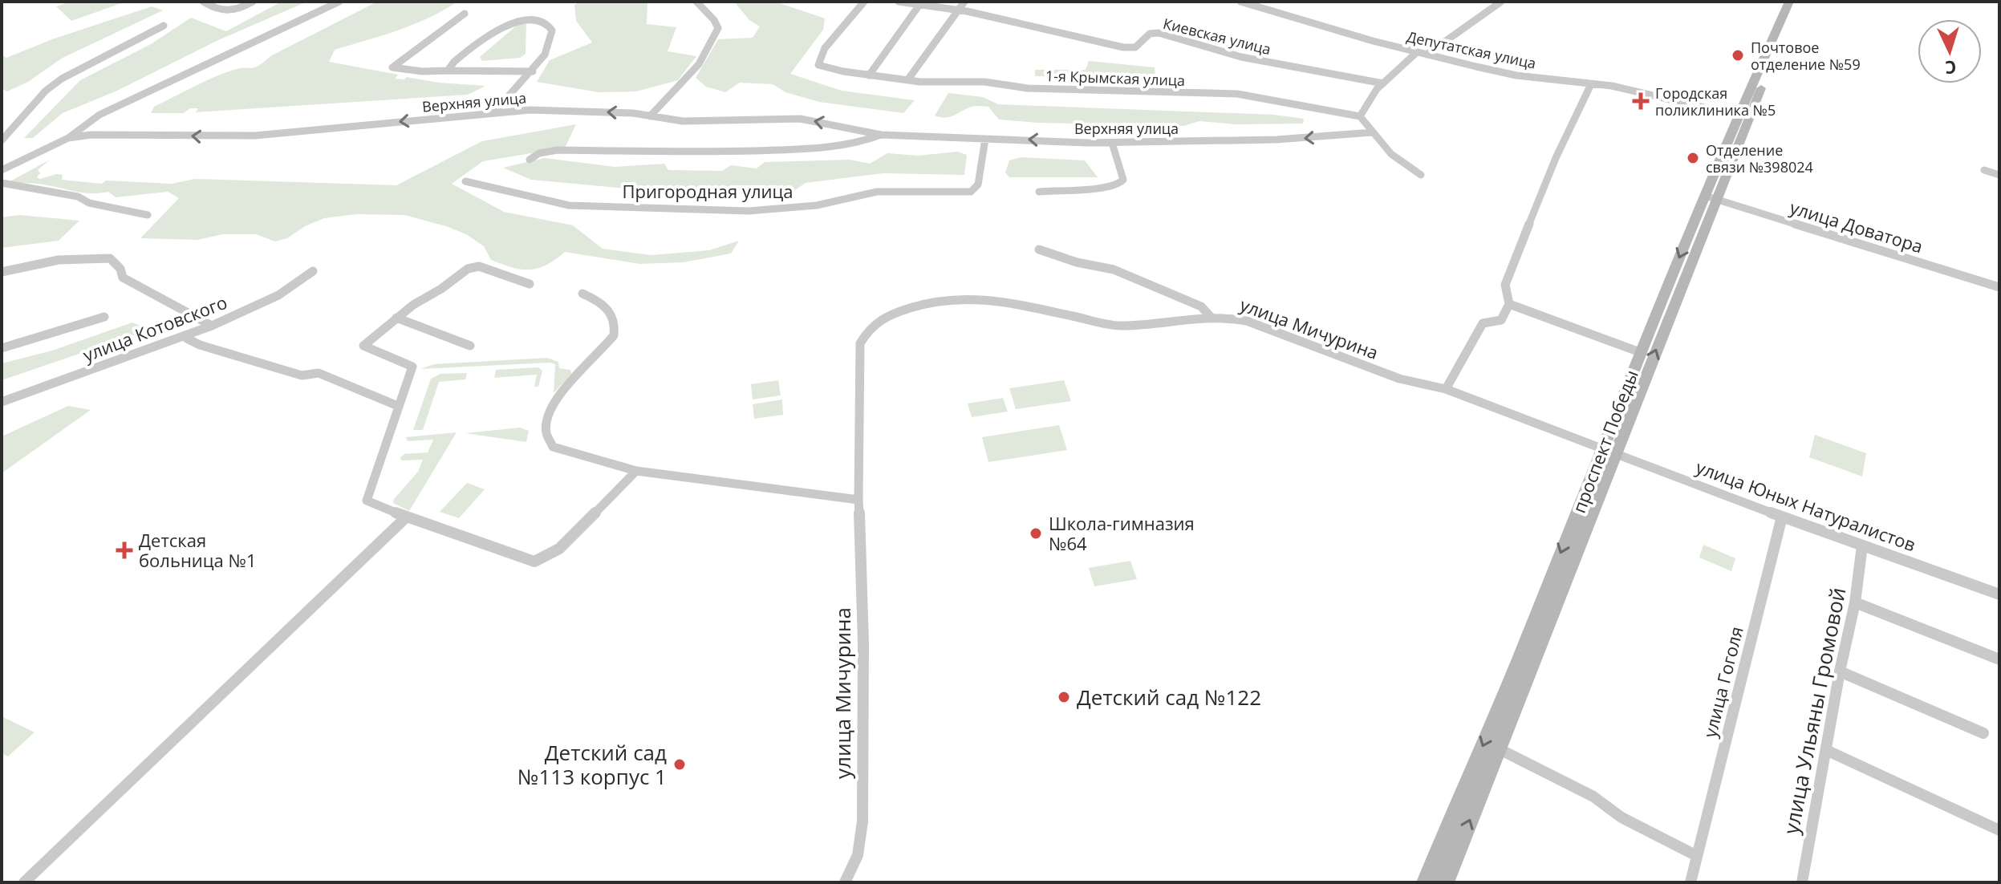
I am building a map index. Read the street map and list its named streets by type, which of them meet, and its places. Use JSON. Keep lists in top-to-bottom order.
{
  "streets": {
    "main road": ["проспект Победы"],
    "street": [
      "Киевская улица",
      "Депутатская улица",
      "1-я Крымская улица",
      "Верхняя улица",
      "Пригородная улица",
      "улица Доватора",
      "улица Котовского",
      "улица Мичурина",
      "улица Юных Натуралистов",
      "улица Гоголя",
      "улица Ульяны Громовой"
    ]
  },
  "crossings": [
    ["Депутатская улица", "проспект Победы"],
    ["Верхняя улица", "Пригородная улица"],
    ["улица Доватора", "проспект Победы"],
    ["улица Мичурина", "проспект Победы"],
    ["улица Мичурина", "улица Юных Натуралистов"],
    ["проспект Победы", "улица Юных Натуралистов"],
    ["улица Юных Натуралистов", "улица Гоголя"],
    ["улица Юных Натуралистов", "улица Ульяны Громовой"]
  ],
  "places": {
    "other": [
      "Почтовое отделение №59",
      "Отделение связи №398024",
      "Школа-гимназия №64",
      "Детский сад №122",
      "Детский сад №113 корпус 1"
    ],
    "health": ["Городская поликлиника №5", "Детская больница №1"]
  },
  "north": "bottom"
}
